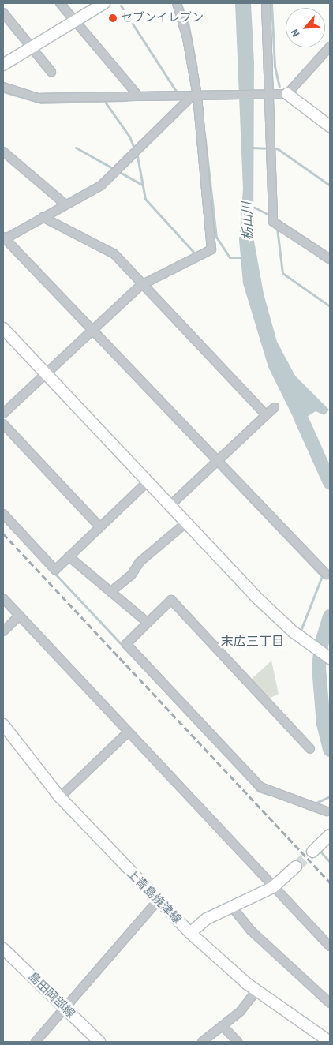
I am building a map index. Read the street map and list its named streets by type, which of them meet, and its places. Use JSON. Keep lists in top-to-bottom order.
{
  "streets": {
    "street": ["上青島焼津線", "島田岡部線"]
  },
  "districts": ["末広三丁目"],
  "water": ["栃山川"],
  "places": ["セブンイレブン"],
  "north": "bottom left"
}
